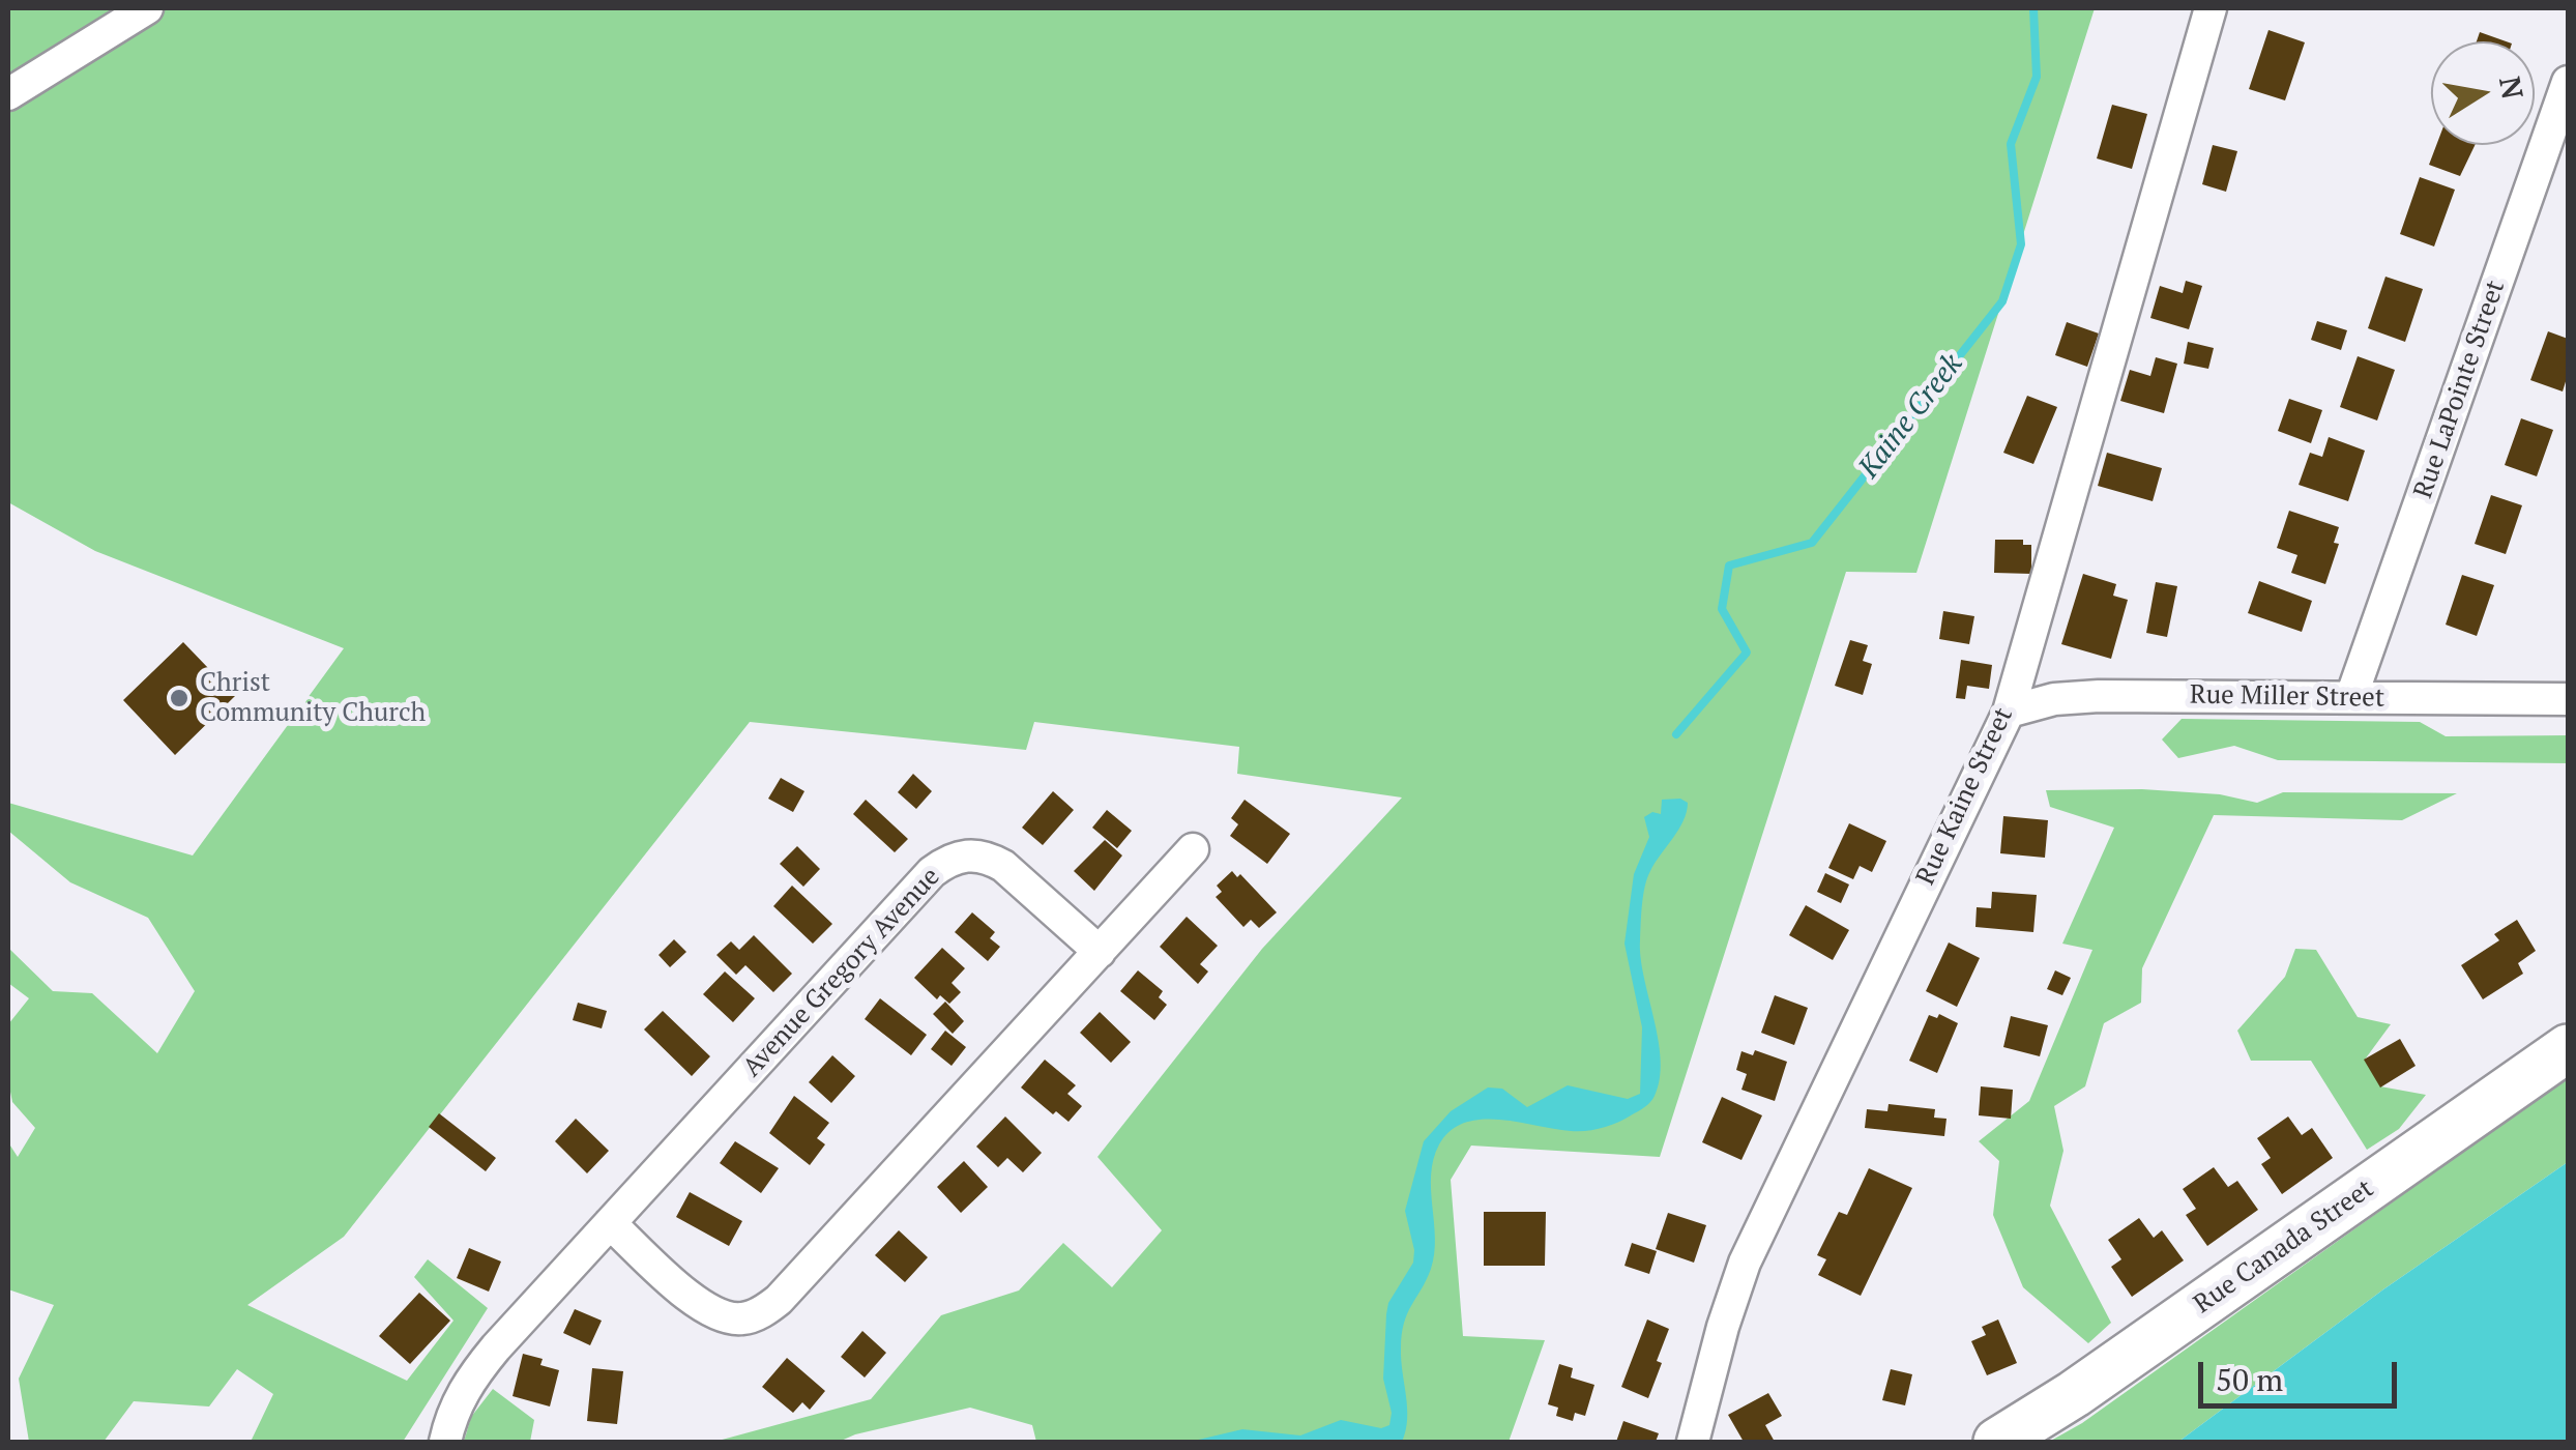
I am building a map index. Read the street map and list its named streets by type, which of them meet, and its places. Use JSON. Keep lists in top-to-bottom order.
{
  "streets": {
    "main road": ["Rue Canada Street"],
    "street": [
      "Rue LaPointe Street",
      "Rue Miller Street",
      "Rue Kaine Street",
      "Avenue Gregory Avenue"
    ]
  },
  "crossings": [
    ["Rue LaPointe Street", "Rue Miller Street"],
    ["Rue Miller Street", "Rue Kaine Street"]
  ],
  "water": ["Kaine Creek"],
  "places": ["Christ Community Church"],
  "scale_bar": "50 m",
  "north": "right"
}
